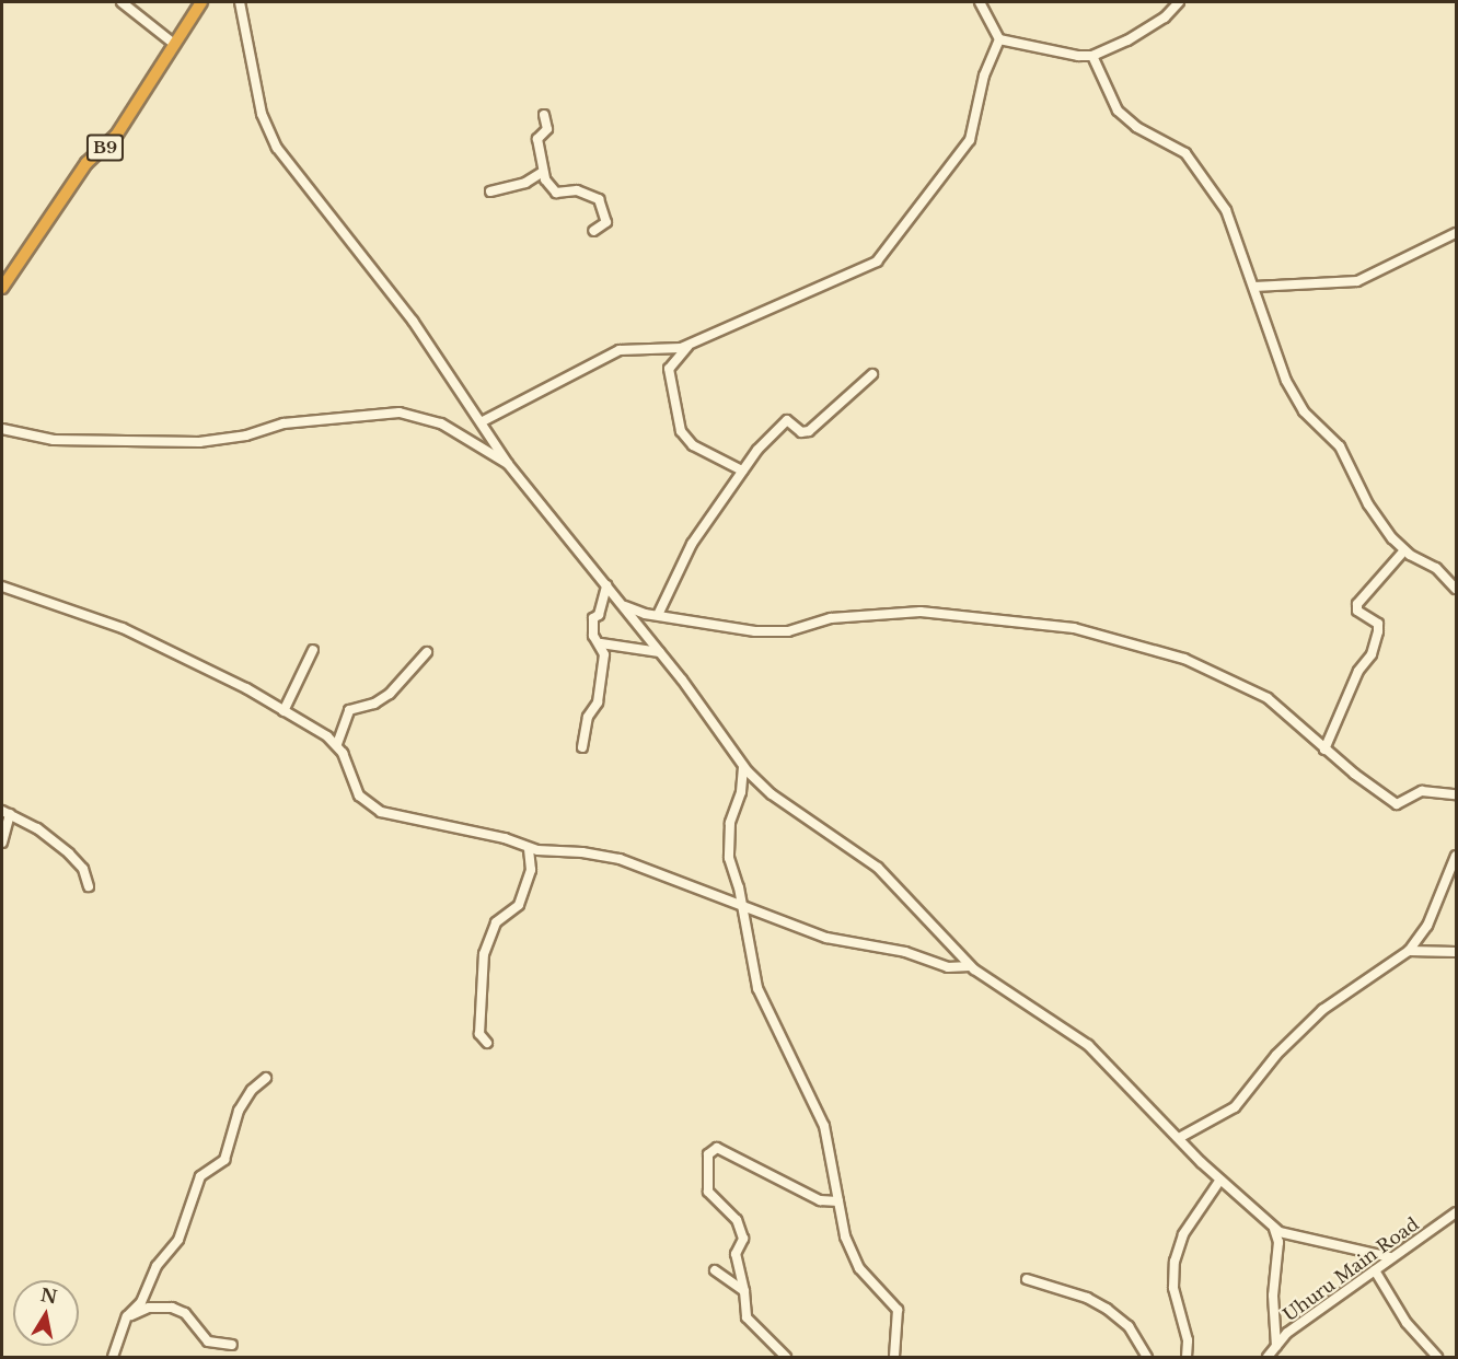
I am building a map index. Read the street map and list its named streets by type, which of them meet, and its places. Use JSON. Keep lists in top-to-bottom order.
{
  "streets": {
    "highway": ["B9"],
    "street": ["Uhuru Main Road"]
  },
  "north": "top"
}
